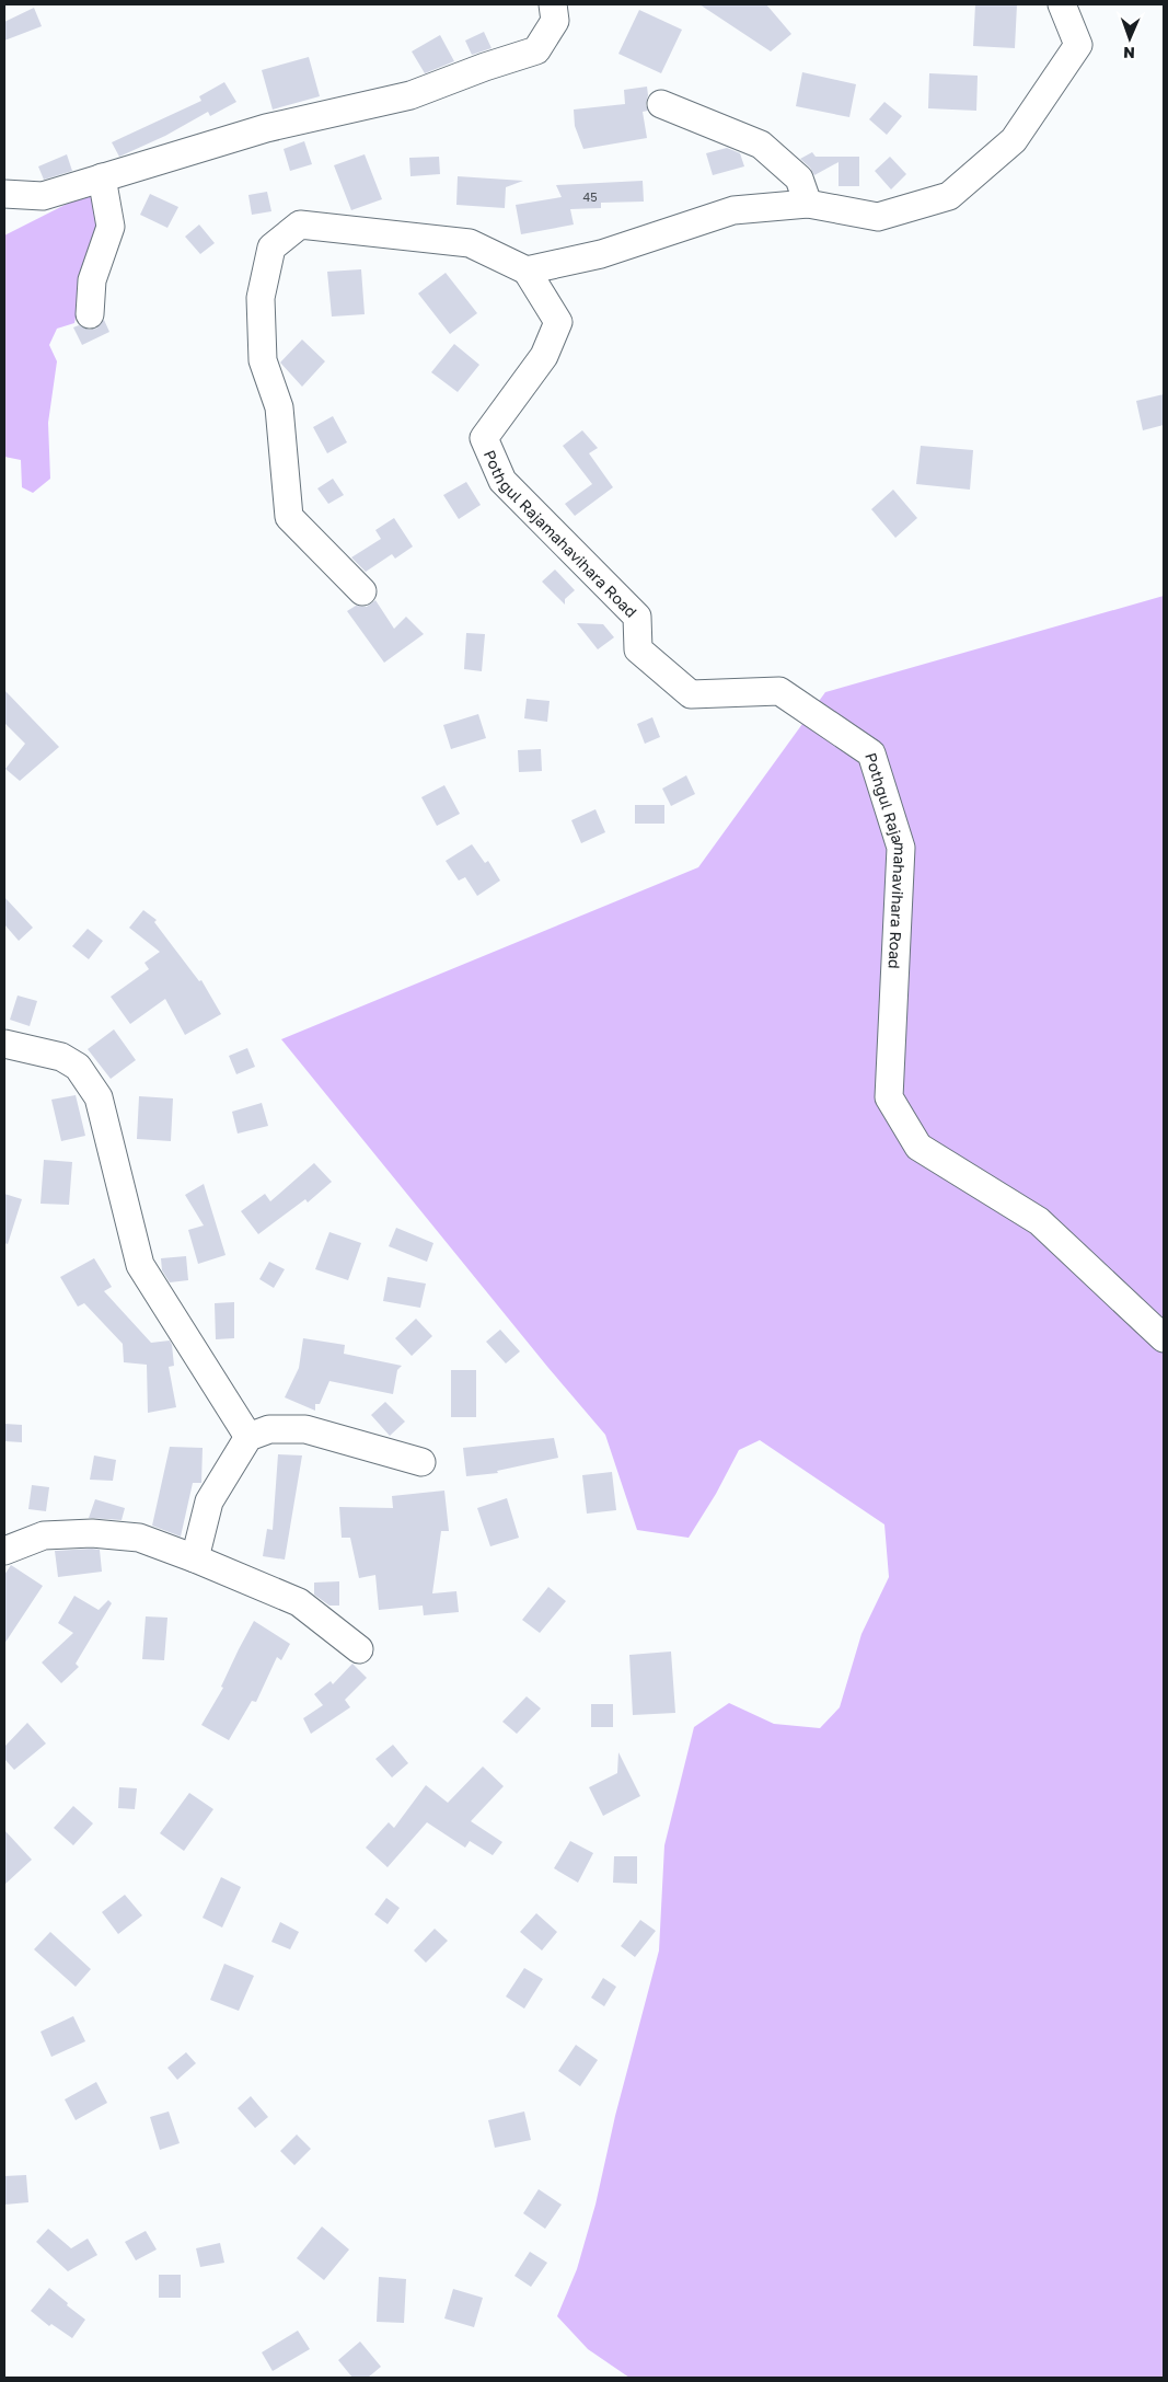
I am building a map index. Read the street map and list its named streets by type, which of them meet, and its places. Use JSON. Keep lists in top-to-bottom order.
{
  "streets": {
    "street": ["Pothgul Rajamahavihara Road"]
  },
  "house_numbers": ["45"],
  "north": "bottom"
}
